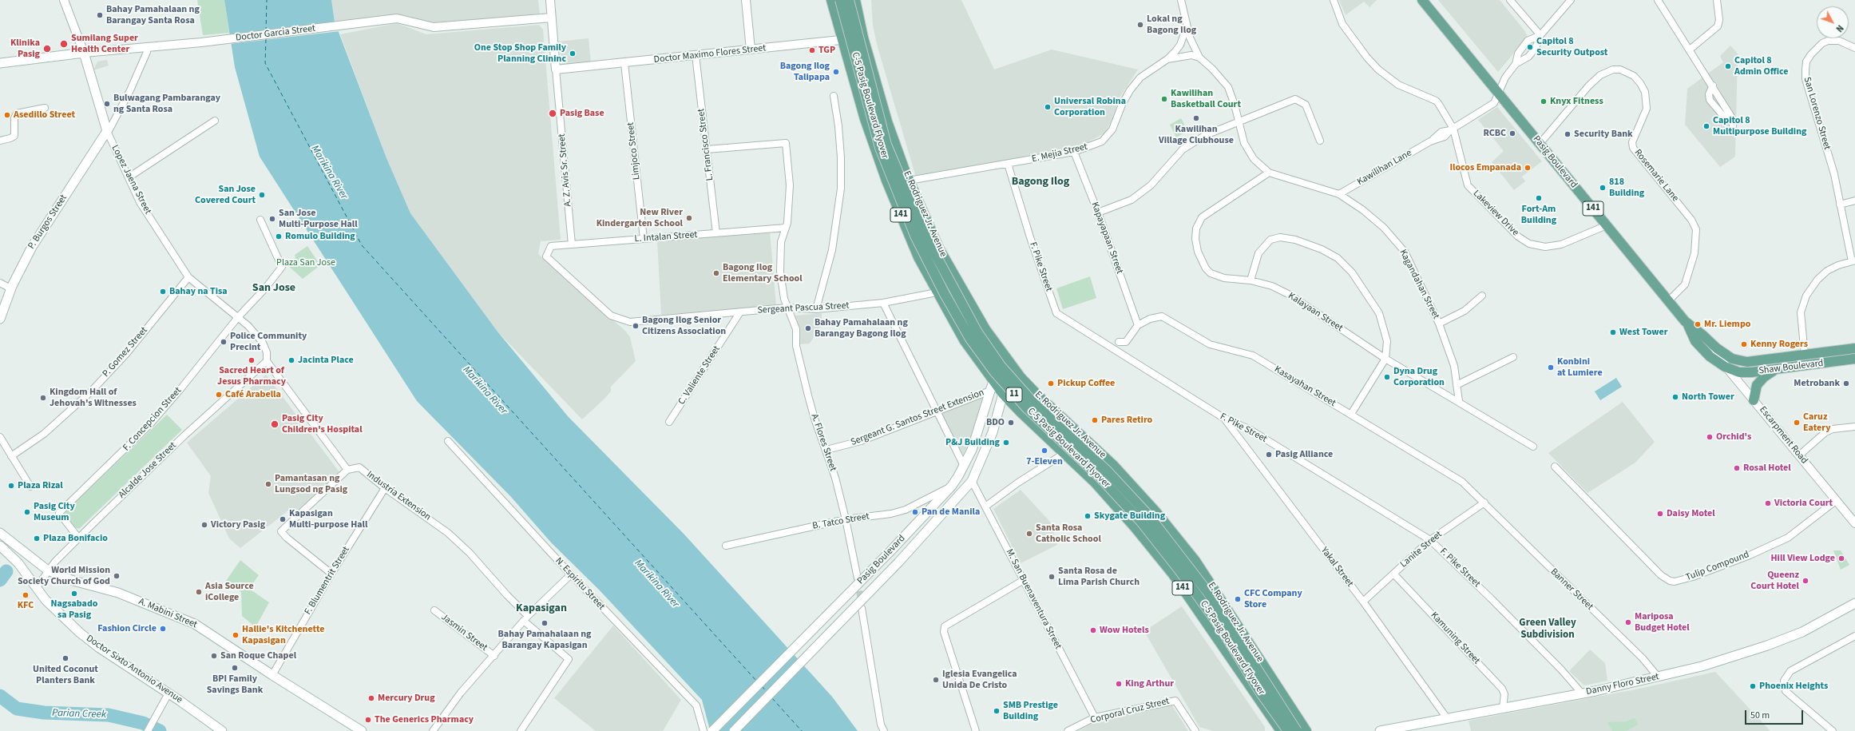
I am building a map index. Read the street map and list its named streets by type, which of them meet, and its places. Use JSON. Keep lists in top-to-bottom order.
{
  "streets": {
    "main road": [
      "Doctor Garcia Street",
      "C-5 Pasig Boulevard Flyover",
      "Pasig Boulevard",
      "Lopez Jaena Street",
      "141",
      "E. Rodriguez Jr. Avenue",
      "P. Burgos Street",
      "Shaw Boulevard",
      "11",
      "A. Mabini Street",
      "Doctor Sixto Antonio Avenue",
      "Danny Floro Street"
    ],
    "street": [
      "Doctor Maximo Flores Street",
      "San Lorenzo Street",
      "L. Francisco Street",
      "Limjoco Street",
      "E. Mejia Street",
      "Kawilihan Lane",
      "A. Z. Avis Sr. Street",
      "Rosemarie Lane",
      "Lakeview Drive",
      "L. Intalan Street",
      "Kapayapaan Street",
      "F. Pike Street",
      "Kagandahan Street",
      "Sergeant Pascua Street",
      "Kalayaan Street",
      "P. Gomez Street",
      "C. Valiente Street",
      "Kasayahan Street",
      "Sergeant G. Santos Street Extension",
      "F. Concepcion Street",
      "Escarpment Road",
      "A. Flores Street",
      "Alcalde Jose Street",
      "Industria Extension",
      "B. Tatco Street",
      "Lanite Street",
      "Tulip Compound",
      "Yakal Street",
      "F. Blumentrit Street",
      "N. Espiritu Street",
      "Banner Street",
      "M. San Buenaventura Street",
      "Jasmin Street",
      "Kamuning Street",
      "Corporal Cruz Street"
    ]
  },
  "crossings": [
    ["Doctor Garcia Street", "A. Z. Avis Sr. Street"],
    ["Doctor Garcia Street", "Lopez Jaena Street"],
    ["Doctor Maximo Flores Street", "L. Francisco Street"],
    ["Doctor Maximo Flores Street", "Limjoco Street"],
    ["Doctor Maximo Flores Street", "A. Z. Avis Sr. Street"],
    ["Doctor Maximo Flores Street", "141"],
    ["Doctor Maximo Flores Street", "E. Rodriguez Jr. Avenue"],
    ["C-5 Pasig Boulevard Flyover", "141"],
    ["L. Francisco Street", "L. Intalan Street"],
    ["L. Francisco Street", "A. Flores Street"],
    ["Limjoco Street", "L. Intalan Street"],
    ["E. Mejia Street", "E. Rodriguez Jr. Avenue"],
    ["E. Mejia Street", "Kapayapaan Street"],
    ["E. Mejia Street", "F. Pike Street"],
    ["E. Mejia Street", "Kagandahan Street"],
    ["Pasig Boulevard", "Kawilihan Lane"],
    ["Pasig Boulevard", "Rosemarie Lane"],
    ["Pasig Boulevard", "141"],
    ["Pasig Boulevard", "Lakeview Drive"],
    ["Pasig Boulevard", "E. Rodriguez Jr. Avenue"],
    ["Pasig Boulevard", "Shaw Boulevard"],
    ["Pasig Boulevard", "Sergeant G. Santos Street Extension"],
    ["Pasig Boulevard", "Escarpment Road"],
    ["Pasig Boulevard", "B. Tatco Street"],
    ["Pasig Boulevard", "M. San Buenaventura Street"],
    ["Kawilihan Lane", "Lakeview Drive"],
    ["Kawilihan Lane", "Kagandahan Street"],
    ["A. Z. Avis Sr. Street", "L. Intalan Street"],
    ["Lopez Jaena Street", "P. Burgos Street"],
    ["Lopez Jaena Street", "P. Gomez Street"],
    ["Lopez Jaena Street", "F. Concepcion Street"],
    ["Lopez Jaena Street", "Alcalde Jose Street"],
    ["141", "E. Rodriguez Jr. Avenue"],
    ["141", "Sergeant Pascua Street"],
    ["141", "Sergeant G. Santos Street Extension"],
    ["L. Intalan Street", "Sergeant Pascua Street"],
    ["L. Intalan Street", "A. Flores Street"],
    ["Kapayapaan Street", "Kasayahan Street"],
    ["F. Pike Street", "Lanite Street"],
    ["F. Pike Street", "Yakal Street"],
    ["F. Pike Street", "Danny Floro Street"],
    ["Kagandahan Street", "Kalayaan Street"],
    ["Sergeant Pascua Street", "C. Valiente Street"],
    ["Sergeant Pascua Street", "A. Flores Street"],
    ["Shaw Boulevard", "Escarpment Road"],
    ["Kasayahan Street", "Lanite Street"],
    ["Kasayahan Street", "Banner Street"],
    ["Sergeant G. Santos Street Extension", "A. Flores Street"],
    ["F. Concepcion Street", "Alcalde Jose Street"],
    ["Escarpment Road", "Tulip Compound"],
    ["A. Flores Street", "B. Tatco Street"],
    ["Alcalde Jose Street", "A. Mabini Street"],
    ["Alcalde Jose Street", "Doctor Sixto Antonio Avenue"],
    ["Industria Extension", "F. Blumentrit Street"],
    ["Lanite Street", "Yakal Street"],
    ["Lanite Street", "Banner Street"],
    ["Lanite Street", "Kamuning Street"],
    ["Yakal Street", "Danny Floro Street"],
    ["F. Blumentrit Street", "A. Mabini Street"],
    ["Banner Street", "Danny Floro Street"],
    ["M. San Buenaventura Street", "Corporal Cruz Street"],
    ["Kamuning Street", "Danny Floro Street"]
  ],
  "districts": [
    "Bagong Ilog",
    "San Jose",
    "Kapasigan",
    "Green Valley Subdivision"
  ],
  "water": ["Marikina River", "Parian Creek"],
  "parks": ["Plaza San Jose"],
  "places": [
    "Bahay Pamahalaan ng Barangay Santa Rosa",
    "Lokal ng Bagong Ilog",
    "Sumilang Super Health Center",
    "Capitol 8 Security Outpost",
    "Klinika Pasig",
    "TGP",
    "One Stop Shop Family Planning Clininc",
    "Capitol 8 Admin Office",
    "Bagong Ilog Talipapa",
    "Kawilihan Basketball Court",
    "Knyx Fitness",
    "Bulwagang Pambarangay ng Santa Rosa",
    "Universal Robina Corporation",
    "Pasig Base",
    "Asedillo Street",
    "Kawilihan Village Clubhouse",
    "Capitol 8 Multipurpose Building",
    "RCBC",
    "Security Bank",
    "Ilocos Empanada",
    "818 Building",
    "San Jose Covered Court",
    "Fort-Am Building",
    "New River Kindergarten School",
    "San Jose Multi-Purpose Hall",
    "Romulo Building",
    "Bagong Ilog Elementary School",
    "Bahay na Tisa",
    "Mr. Liempo",
    "Bagong Ilog Senior Citizens Association",
    "Bahay Pamahalaan ng Barangay Bagong Ilog",
    "West Tower",
    "Police Community Precint",
    "Kenny Rogers",
    "Sacred Heart of Jesus Pharmacy",
    "Jacinta Place",
    "Konbini at Lumiere",
    "Dyna Drug Corporation",
    "Pickup Coffee",
    "Metrobank",
    "Café Arabella",
    "North Tower",
    "Kingdom Hall of Jehovah's Witnesses",
    "Pares Retiro",
    "BDO",
    "Caruz Eatery",
    "Pasig City Children's Hospital",
    "Orchid's",
    "P&J Building",
    "7-Eleven",
    "Pasig Alliance",
    "Rosal Hotel",
    "Pamantasan ng Lungsod ng Pasig",
    "Plaza Rizal",
    "Victoria Court",
    "Pasig City Museum",
    "Pan de Manila",
    "Daisy Motel",
    "Skygate Building",
    "Kapasigan Multi-purpose Hall",
    "Victory Pasig",
    "Santa Rosa Catholic School",
    "Plaza Bonifacio",
    "Hill View Lodge",
    "World Mission Society Church of God",
    "Santa Rosa de Lima Parish Church",
    "Queenz Court Hotel",
    "Asia Source iCollege",
    "Nagsabado sa Pasig",
    "KFC",
    "CFC Company Store",
    "Mariposa Budget Hotel",
    "Bahay Pamahalaan ng Barangay Kapasigan",
    "Fashion Circle",
    "Wow Hotels",
    "Hallie's Kitchenette Kapasigan",
    "San Roque Chapel",
    "United Coconut Planters Bank",
    "BPI Family Savings Bank",
    "Iglesia Evangelica Unida De Cristo",
    "King Arthur",
    "Phoenix Heights",
    "Mercury Drug",
    "SMB Prestige Building",
    "The Generics Pharmacy"
  ],
  "scale_bar": "50 m",
  "north": "bottom right"
}
